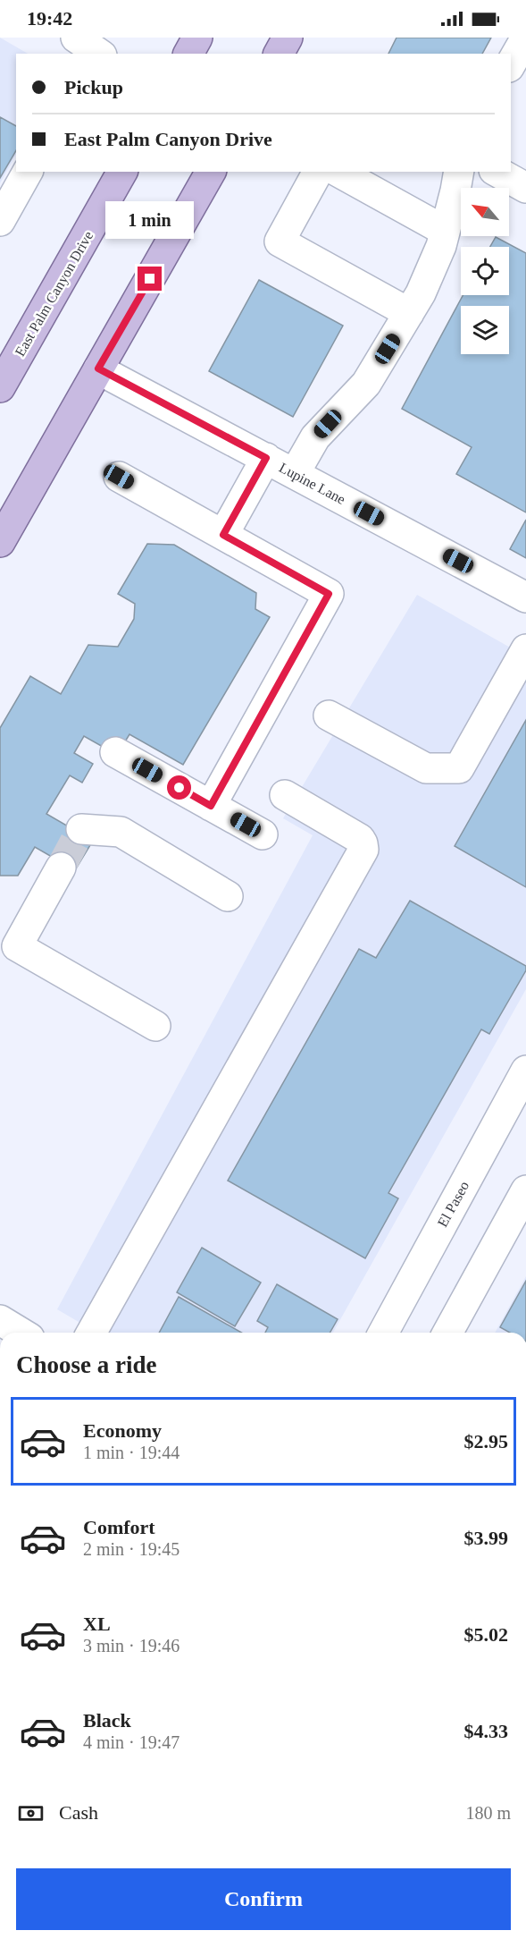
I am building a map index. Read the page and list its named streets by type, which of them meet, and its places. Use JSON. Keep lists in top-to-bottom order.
{
  "streets": {
    "main road": ["East Palm Canyon Drive"],
    "street": ["Lupine Lane", "El Paseo"]
  },
  "north": "top left",
  "page": {
    "status": "19:42",
    "banner": ["Pickup", "East Palm Canyon Drive"],
    "bubble": "1 min",
    "heading": "Choose a ride",
    "list": [
      {
        "name": "Economy",
        "note": "1 min · 19:44",
        "value": "$2.95"
      },
      {
        "name": "Comfort",
        "note": "2 min · 19:45",
        "value": "$3.99"
      },
      {
        "name": "XL",
        "note": "3 min · 19:46",
        "value": "$5.02"
      },
      {
        "name": "Black",
        "note": "4 min · 19:47",
        "value": "$4.33"
      }
    ],
    "pay": ["Cash", "180 m"],
    "buttons": "Confirm"
  }
}
